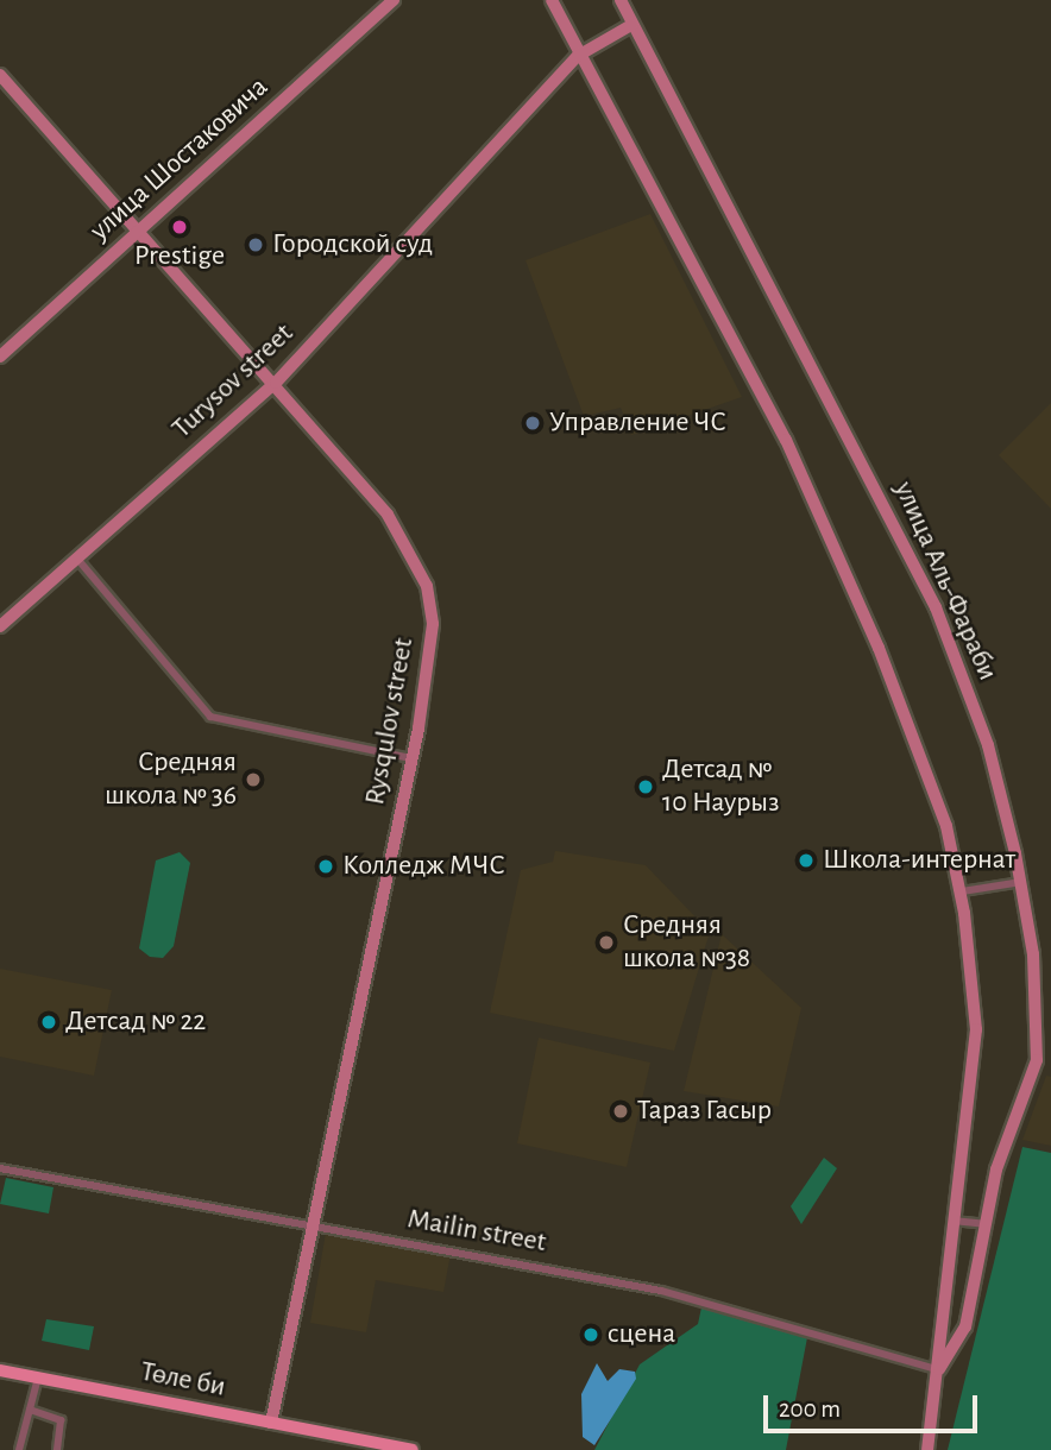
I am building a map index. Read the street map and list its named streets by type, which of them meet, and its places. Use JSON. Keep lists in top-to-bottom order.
{
  "streets": {
    "main road": [
      "улица Шостаковича",
      "Turysov street",
      "улица Аль-Фараби",
      "Rysqulov street",
      "Төле би"
    ],
    "street": ["Mailin street"]
  },
  "crossings": [
    ["улица Шостаковича", "Rysqulov street"],
    ["Turysov street", "улица Аль-Фараби"],
    ["Turysov street", "Rysqulov street"],
    ["улица Аль-Фараби", "Mailin street"],
    ["Rysqulov street", "Mailin street"],
    ["Rysqulov street", "Төле би"]
  ],
  "places": [
    "Prestige",
    "Городской суд",
    "Управление ЧС",
    "Средняя школа № 36",
    "Детсад № 10 Наурыз",
    "Школа-интернат",
    "Колледж МЧС",
    "Средняя школа №38",
    "Детсад № 22",
    "Тараз Гасыр",
    "сцена"
  ],
  "scale_bar": "200 m"
}
